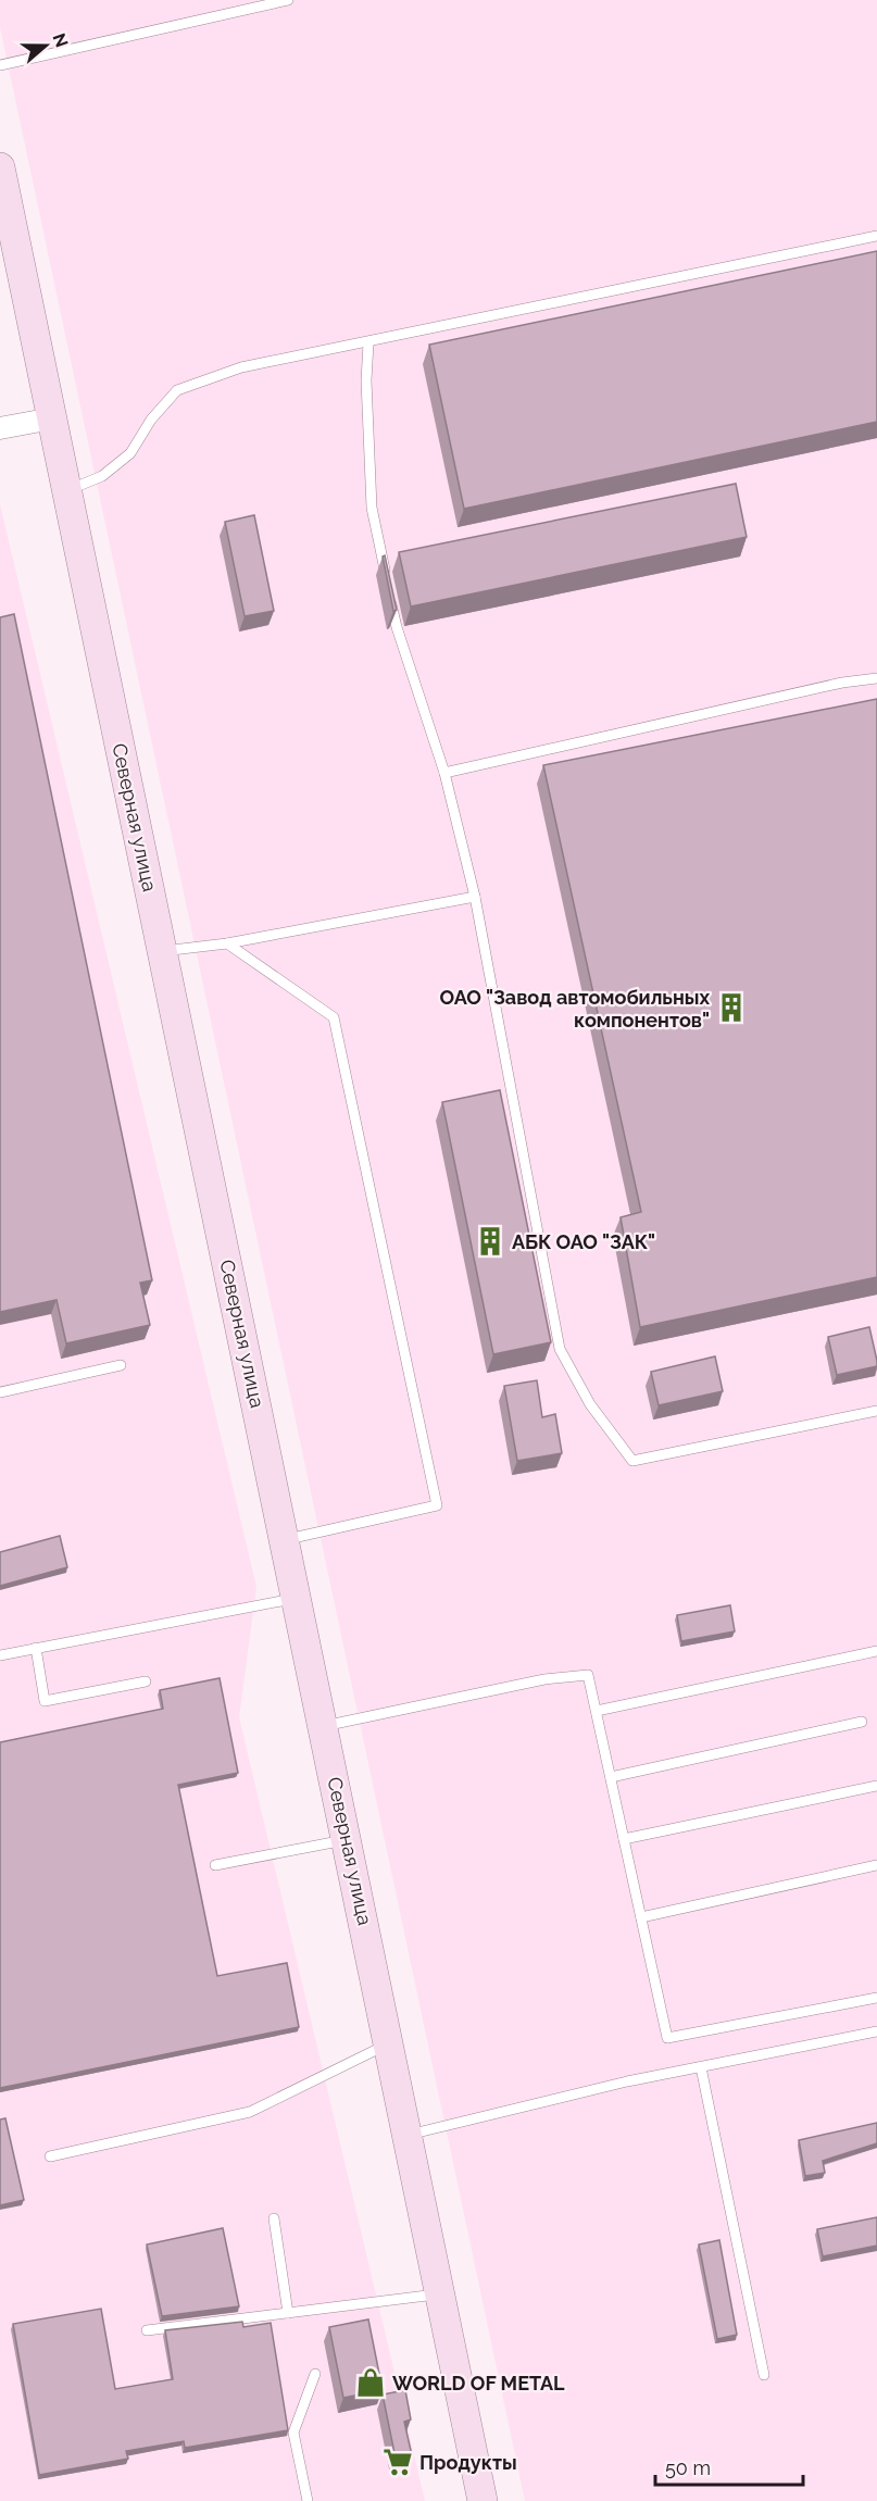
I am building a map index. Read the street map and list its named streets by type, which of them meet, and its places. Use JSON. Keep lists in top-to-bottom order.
{
  "streets": {
    "main road": ["Северная улица"]
  },
  "places": {
    "building": ["ОАО \"Завод автомобильных компонентов\"", "АБК ОАО \"ЗАК\""],
    "shop": ["WORLD OF METAL"],
    "supermarket": ["Продукты"]
  },
  "scale_bar": "50 m",
  "north": "right"
}
